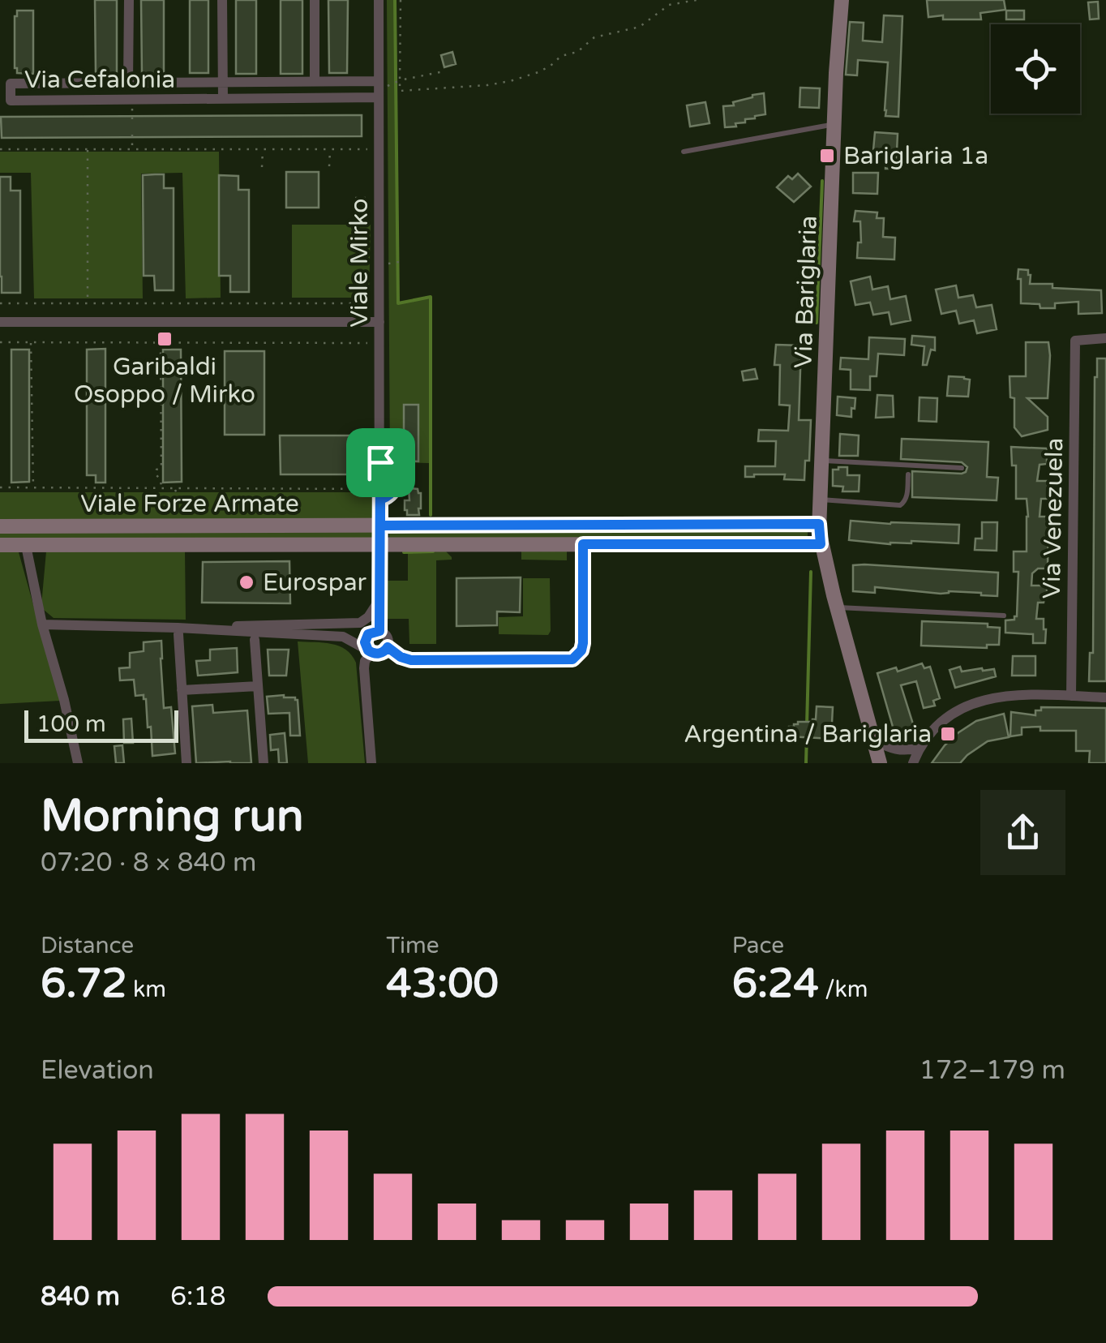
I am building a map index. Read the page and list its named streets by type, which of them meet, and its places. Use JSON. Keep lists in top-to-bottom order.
{
  "streets": {
    "street": [
      "Via Cefalonia",
      "Viale Mirko",
      "Via Bariglaria",
      "Viale Forze Armate",
      "Via Venezuela"
    ]
  },
  "crossings": [
    ["Via Cefalonia", "Viale Mirko"],
    ["Viale Mirko", "Viale Forze Armate"],
    ["Via Bariglaria", "Viale Forze Armate"]
  ],
  "places": {
    "transit": ["Bariglaria 1a", "Garibaldi Osoppo / Mirko", "Argentina / Bariglaria"],
    "other": ["Eurospar"]
  },
  "scale_bar": "100 m",
  "page": {
    "scale": "100 m",
    "heading": ["Morning run", "07:20 · 8 × 840 m"],
    "stats": [
      ["Distance", "6.72 km"],
      ["Time", "43:00"],
      ["Pace", "6:24 /km"]
    ],
    "chart": ["Elevation", "172–179 m"],
    "list": [
      {
        "name": "840 m",
        "note": "6:18"
      }
    ]
  }
}
